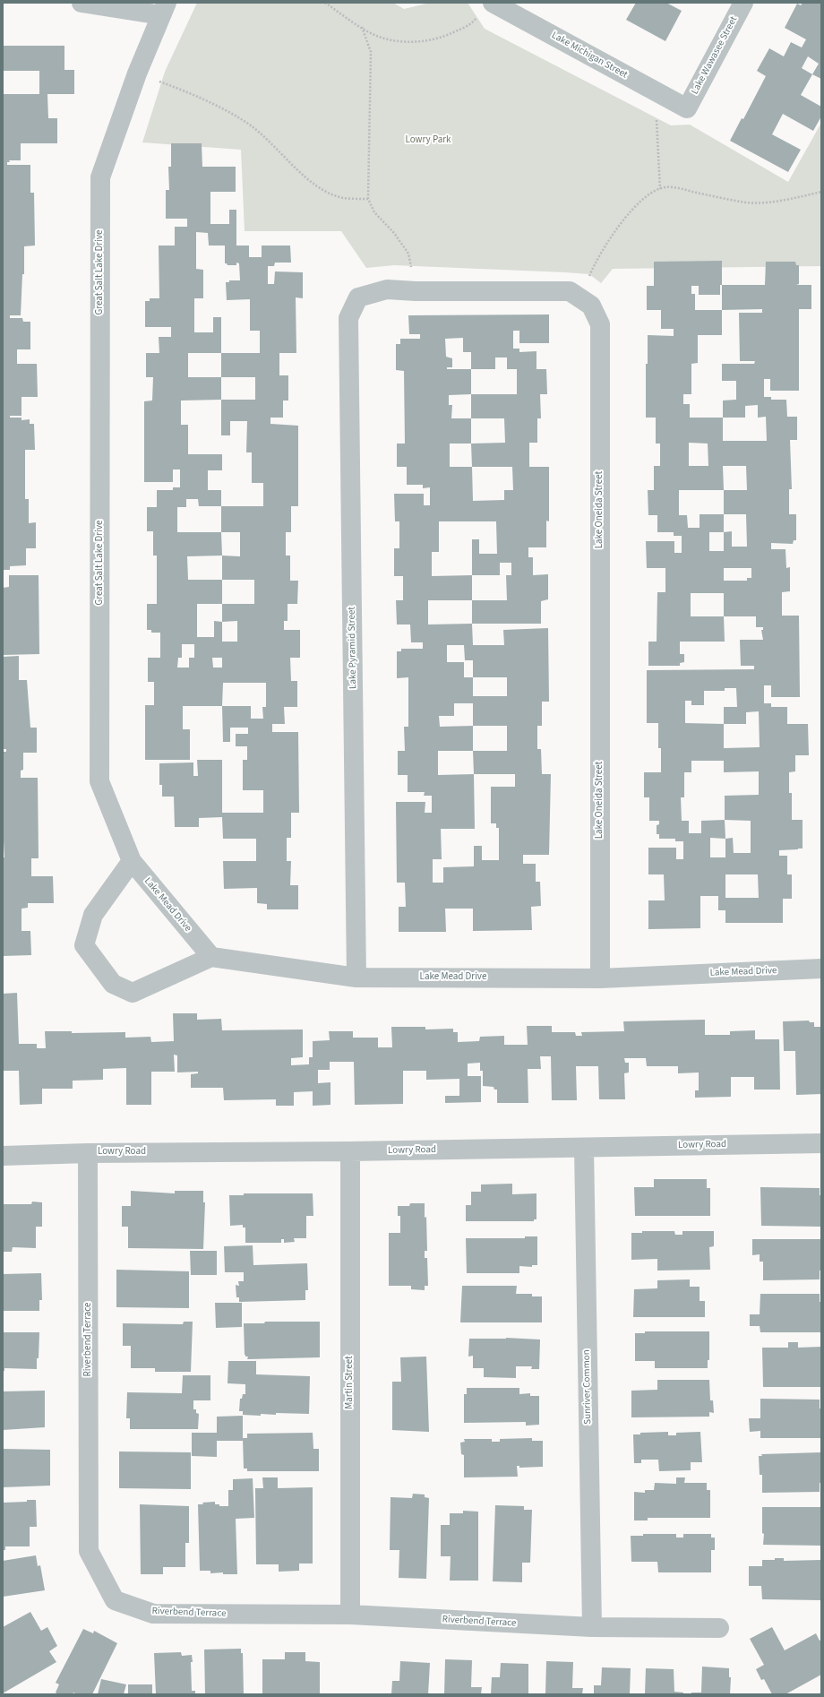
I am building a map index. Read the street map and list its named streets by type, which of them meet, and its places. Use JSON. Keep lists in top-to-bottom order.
{
  "streets": {
    "street": [
      "Lake Michigan Street",
      "Lake Wawasee Street",
      "Great Salt Lake Drive",
      "Lake Oneida Street",
      "Lake Pyramid Street",
      "Lake Mead Drive",
      "Lowry Road",
      "Riverbend Terrace",
      "Martin Street",
      "Sunriver Common"
    ]
  },
  "crossings": [
    ["Lake Michigan Street", "Lake Wawasee Street"],
    ["Great Salt Lake Drive", "Lake Mead Drive"],
    ["Lake Oneida Street", "Lake Pyramid Street"],
    ["Lake Oneida Street", "Lake Mead Drive"],
    ["Lake Pyramid Street", "Lake Mead Drive"],
    ["Lowry Road", "Riverbend Terrace"],
    ["Lowry Road", "Martin Street"],
    ["Lowry Road", "Sunriver Common"],
    ["Riverbend Terrace", "Martin Street"],
    ["Riverbend Terrace", "Sunriver Common"]
  ],
  "parks": ["Lowry Park"]
}
